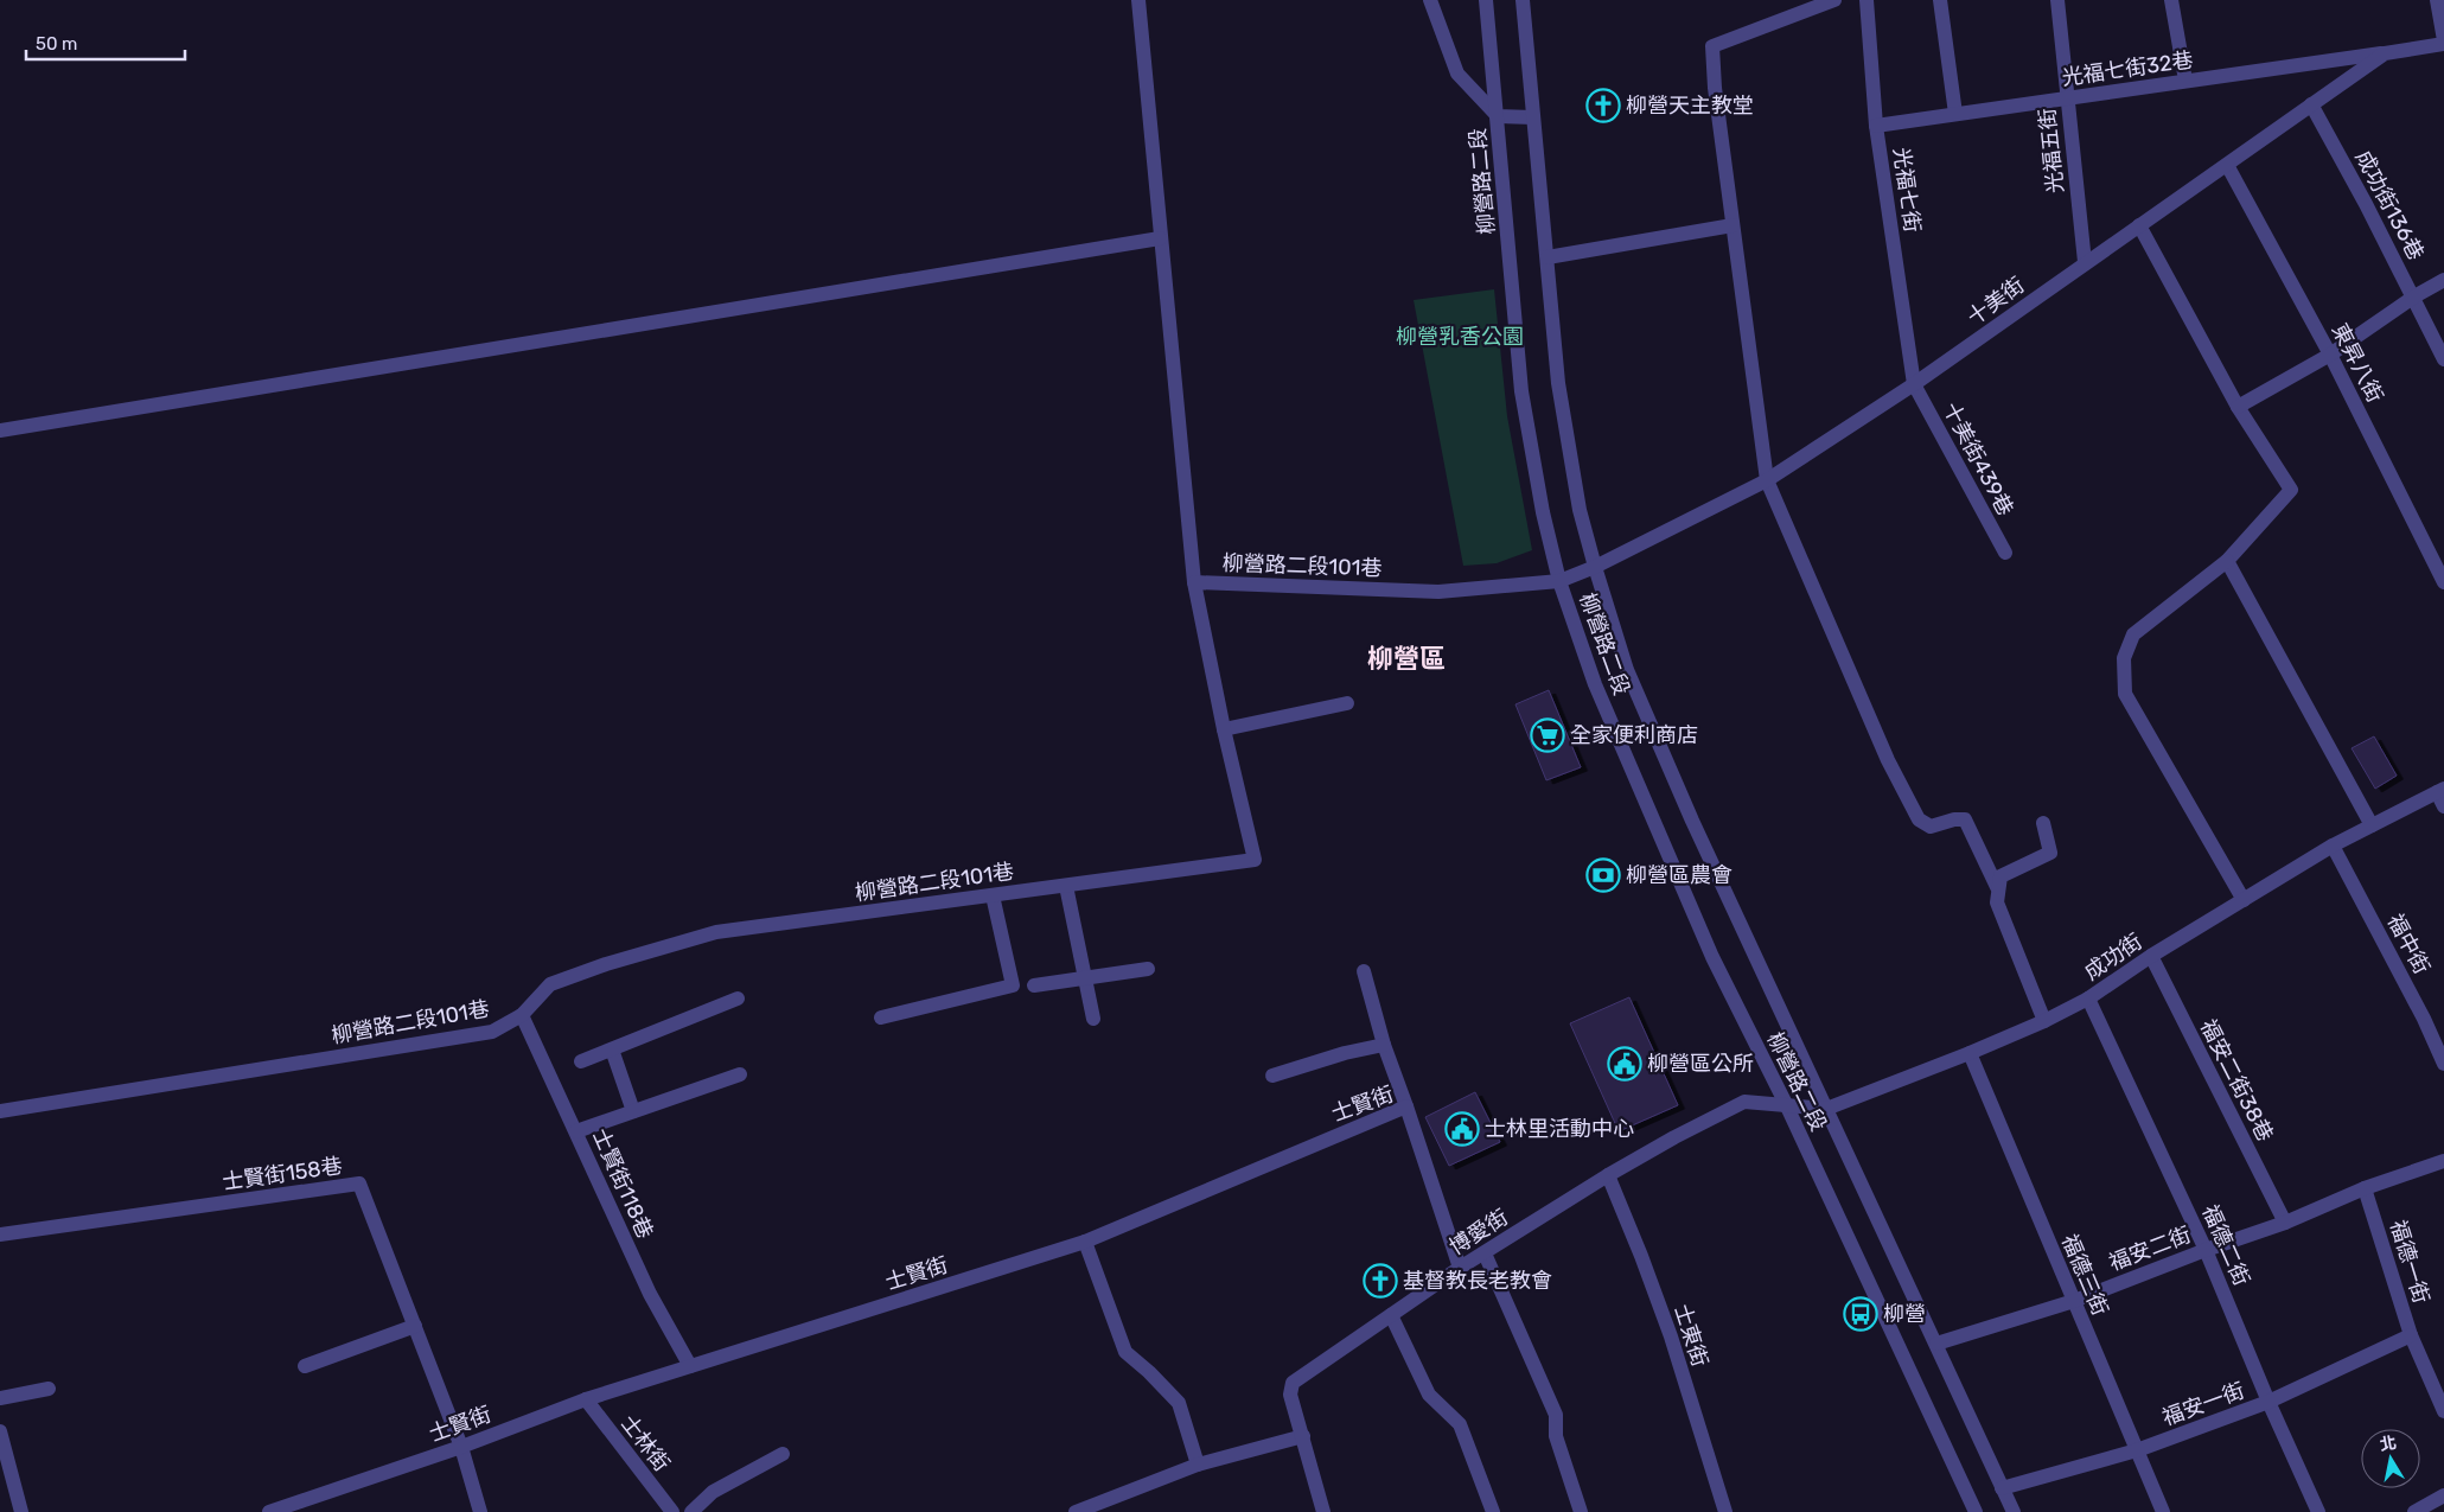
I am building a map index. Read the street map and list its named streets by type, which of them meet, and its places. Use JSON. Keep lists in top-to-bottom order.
{
  "streets": {
    "street": [
      "光福七街32巷",
      "光福五街",
      "柳營路二段",
      "光福七街",
      "成功街136巷",
      "十美街",
      "東昇八街",
      "十美街439巷",
      "柳營路二段101巷",
      "福中街",
      "成功街",
      "福安二街38巷",
      "士賢街",
      "士賢街158巷",
      "士賢街118巷",
      "博愛街",
      "福德二街",
      "福安二街",
      "福德一街",
      "福德三街",
      "士東街",
      "福安一街",
      "士林街"
    ]
  },
  "crossings": [
    ["光福七街32巷", "光福五街"],
    ["光福七街32巷", "光福七街"],
    ["光福七街32巷", "十美街"],
    ["光福五街", "十美街"],
    ["柳營路二段", "十美街"],
    ["柳營路二段", "柳營路二段101巷"],
    ["柳營路二段", "成功街"],
    ["柳營路二段", "博愛街"],
    ["柳營路二段", "福安二街"],
    ["柳營路二段", "福安一街"],
    ["光福七街", "十美街"],
    ["光福七街", "十美街439巷"],
    ["成功街136巷", "十美街"],
    ["十美街", "東昇八街"],
    ["十美街", "十美街439巷"],
    ["十美街", "柳營路二段101巷"],
    ["柳營路二段101巷", "士賢街118巷"],
    ["福中街", "成功街"],
    ["成功街", "福安二街38巷"],
    ["成功街", "博愛街"],
    ["成功街", "福德二街"],
    ["成功街", "福德三街"],
    ["福安二街38巷", "福安二街"],
    ["士賢街", "士賢街158巷"],
    ["士賢街", "士賢街118巷"],
    ["士賢街", "博愛街"],
    ["士賢街", "士林街"],
    ["博愛街", "士東街"],
    ["福德二街", "福安二街"],
    ["福德二街", "福安一街"],
    ["福安二街", "福德一街"],
    ["福安二街", "福德三街"],
    ["福德一街", "福安一街"],
    ["福德三街", "福安一街"]
  ],
  "districts": ["柳營區"],
  "parks": ["柳營乳香公園"],
  "places": {
    "church": ["柳營天主教堂", "基督教長老教會"],
    "supermarket": ["全家便利商店"],
    "bank": ["柳營區農會"],
    "public building": ["柳營區公所", "士林里活動中心"],
    "bus stop": ["柳營"]
  },
  "scale_bar": "50 m",
  "north": "top"
}
